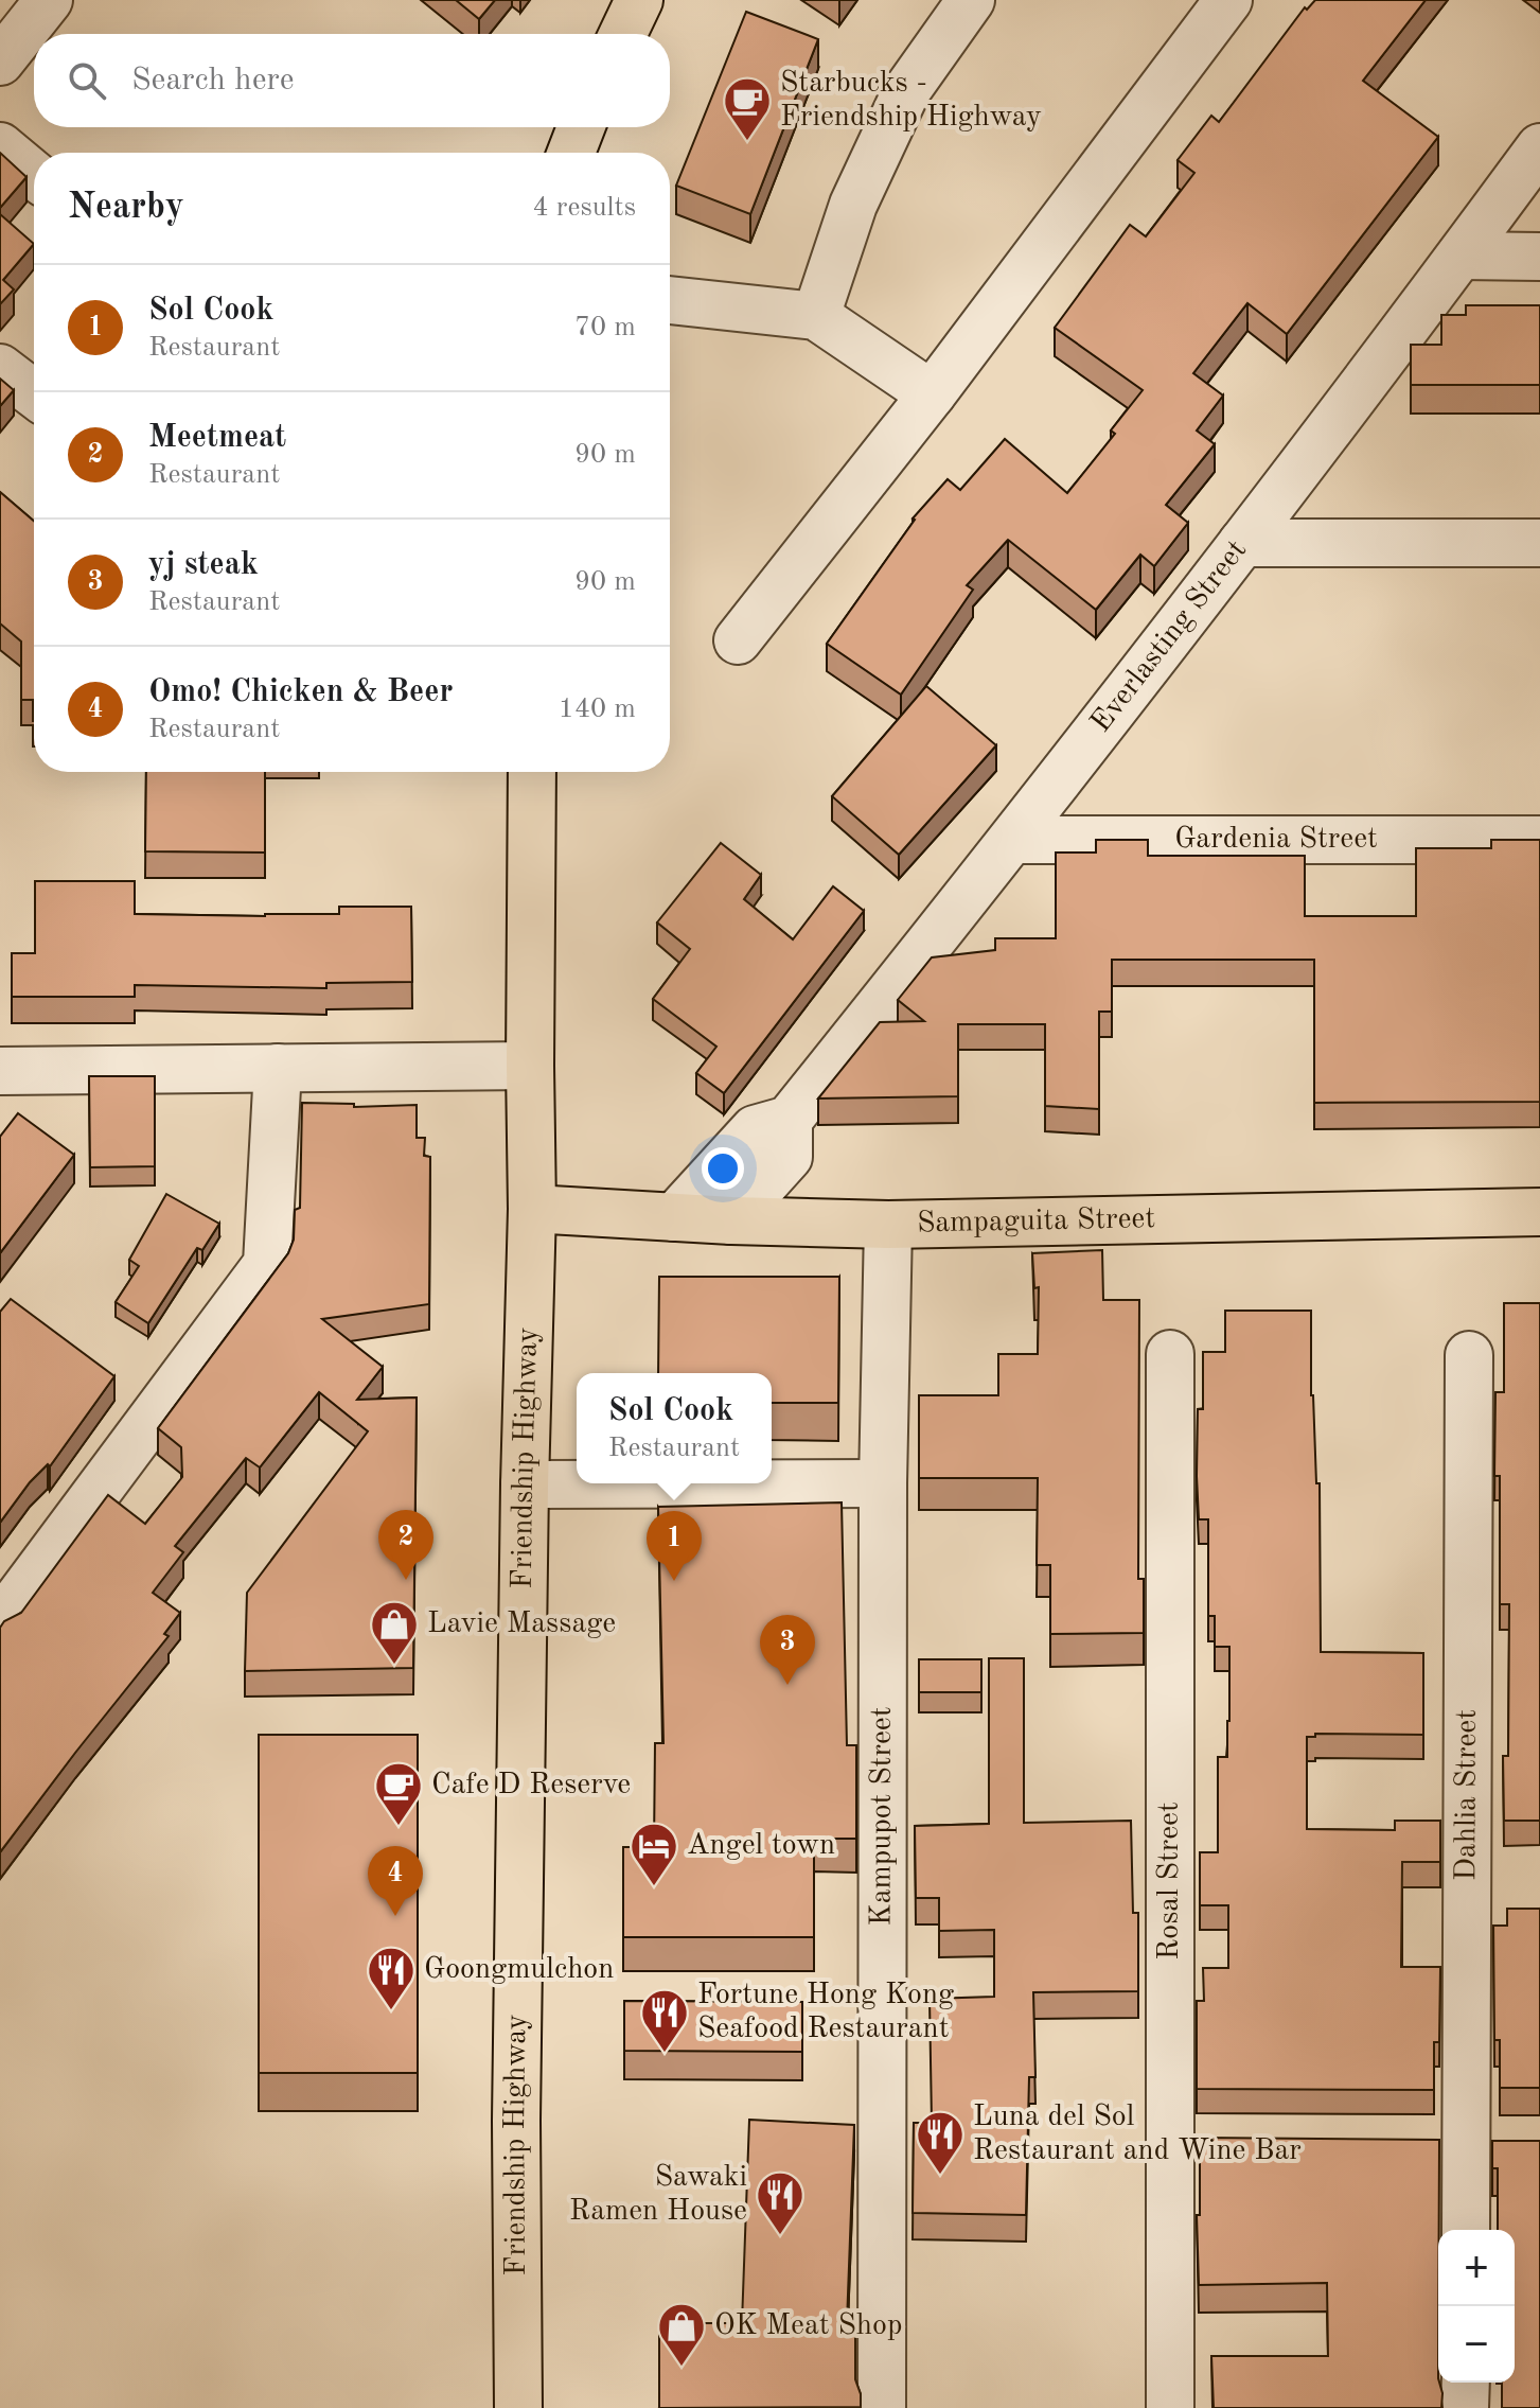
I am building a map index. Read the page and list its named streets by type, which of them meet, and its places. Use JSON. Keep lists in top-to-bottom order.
{
  "streets": {
    "main road": ["Sampaguita Street", "Friendship Highway"],
    "street": [
      "Everlasting Street",
      "Gardenia Street",
      "Dahlia Street",
      "Kampupot Street",
      "Rosal Street"
    ]
  },
  "crossings": [
    ["Everlasting Street", "Gardenia Street"],
    ["Sampaguita Street", "Friendship Highway"],
    ["Sampaguita Street", "Kampupot Street"]
  ],
  "places": {
    "cafe": ["Starbucks - Friendship Highway", "Cafe D Reserve"],
    "shop": ["Lavie Massage", "OK Meat Shop"],
    "hotel": ["Angel town"],
    "restaurant": [
      "Goongmulchon",
      "Fortune Hong Kong Seafood Restaurant",
      "Luna del Sol Restaurant and Wine Bar",
      "Sawaki Ramen House"
    ]
  },
  "page": {
    "search": "Search here",
    "heading": ["Nearby", "4 results"],
    "list": [
      {
        "mark": "1",
        "name": "Sol Cook",
        "note": "Restaurant",
        "value": "70 m"
      },
      {
        "mark": "2",
        "name": "Meetmeat",
        "note": "Restaurant",
        "value": "90 m"
      },
      {
        "mark": "3",
        "name": "yj steak",
        "note": "Restaurant",
        "value": "90 m"
      },
      {
        "mark": "4",
        "name": "Omo! Chicken & Beer",
        "note": "Restaurant",
        "value": "140 m"
      }
    ],
    "popup": ["Sol Cook", "Restaurant"],
    "pins": [
      "2",
      "1",
      "3",
      "4"
    ],
    "map_buttons": ["+", "−"]
  }
}
